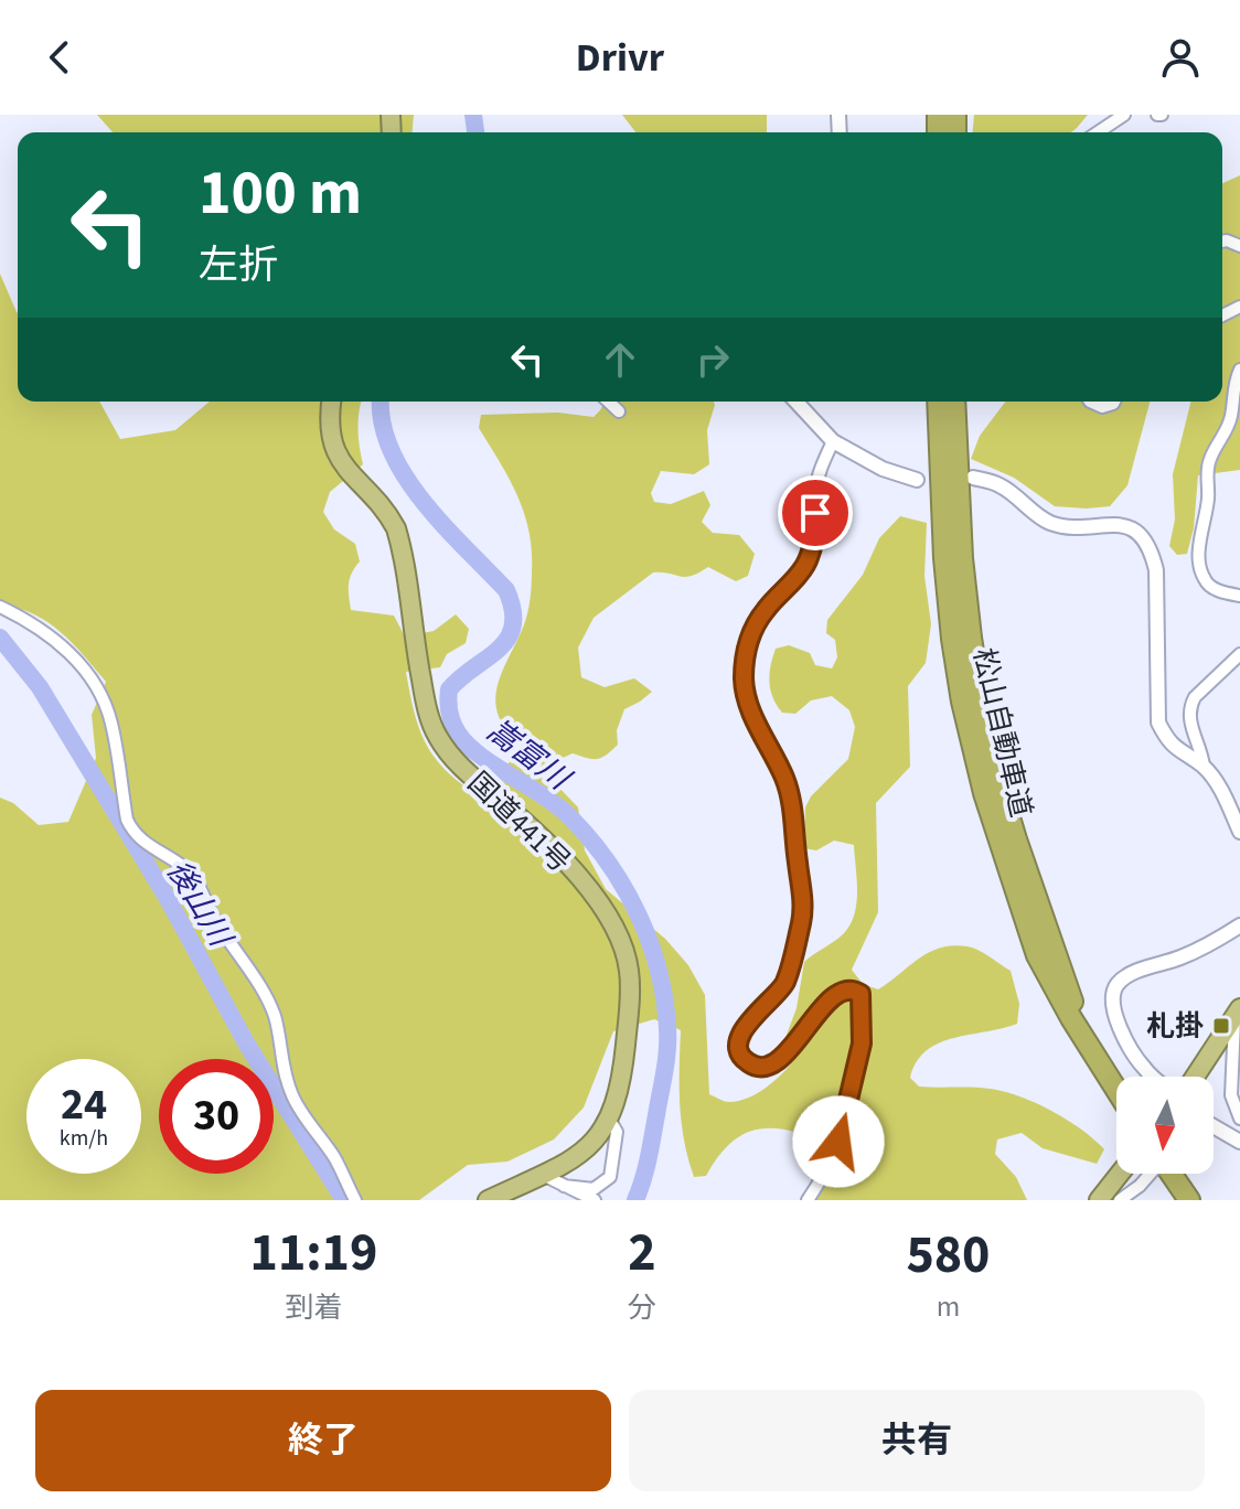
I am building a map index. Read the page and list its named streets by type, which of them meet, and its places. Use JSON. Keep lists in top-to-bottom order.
{
  "streets": {
    "highway": ["松山自動車道", "国道441号"]
  },
  "water": ["嵩富川", "後山川"],
  "places": {
    "transit": ["札掛"]
  },
  "north": "bottom",
  "page": {
    "header": "Drivr",
    "turn": ["100 m", "左折"],
    "speed": "24 km/h",
    "limit": "30",
    "eta": [
      "11:19",
      "到着",
      "2",
      "分",
      "580",
      "m"
    ],
    "buttons": ["終了", "共有"]
  }
}
